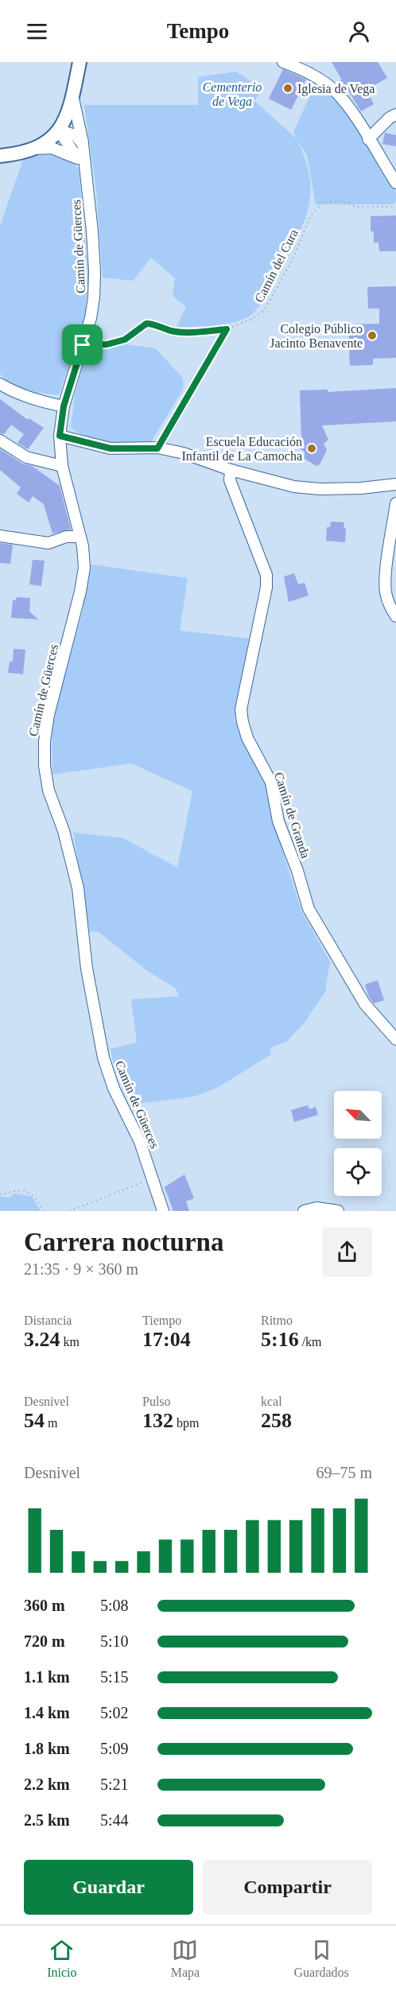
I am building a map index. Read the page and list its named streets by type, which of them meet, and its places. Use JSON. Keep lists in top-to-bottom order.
{
  "streets": {
    "street": ["Camín de Güerces", "Camín de Granda"],
    "path": ["Camín del Cura"]
  },
  "crossings": [
    ["Camín de Güerces", "Camín del Cura"]
  ],
  "parks": ["Cementerio de Vega"],
  "places": ["Iglesia de Vega", "Colegio Público Jacinto Benavente", "Escuela Educación Infantil de La Camocha"],
  "north": "top left",
  "page": {
    "header": "Tempo",
    "heading": ["Carrera nocturna", "21:35 · 9 × 360 m"],
    "stats": [
      ["Distancia", "3.24 km"],
      ["Tiempo", "17:04"],
      ["Ritmo", "5:16 /km"],
      ["Desnivel", "54 m"],
      ["Pulso", "132 bpm"],
      ["kcal", "258"]
    ],
    "chart": ["Desnivel", "69–75 m"],
    "list": [
      {
        "name": "360 m",
        "note": "5:08"
      },
      {
        "name": "720 m",
        "note": "5:10"
      },
      {
        "name": "1.1 km",
        "note": "5:15"
      },
      {
        "name": "1.4 km",
        "note": "5:02"
      },
      {
        "name": "1.8 km",
        "note": "5:09"
      },
      {
        "name": "2.2 km",
        "note": "5:21"
      },
      {
        "name": "2.5 km",
        "note": "5:44"
      }
    ],
    "buttons": ["Guardar", "Compartir"],
    "tabs": ["Inicio", "Mapa", "Guardados"]
  }
}
